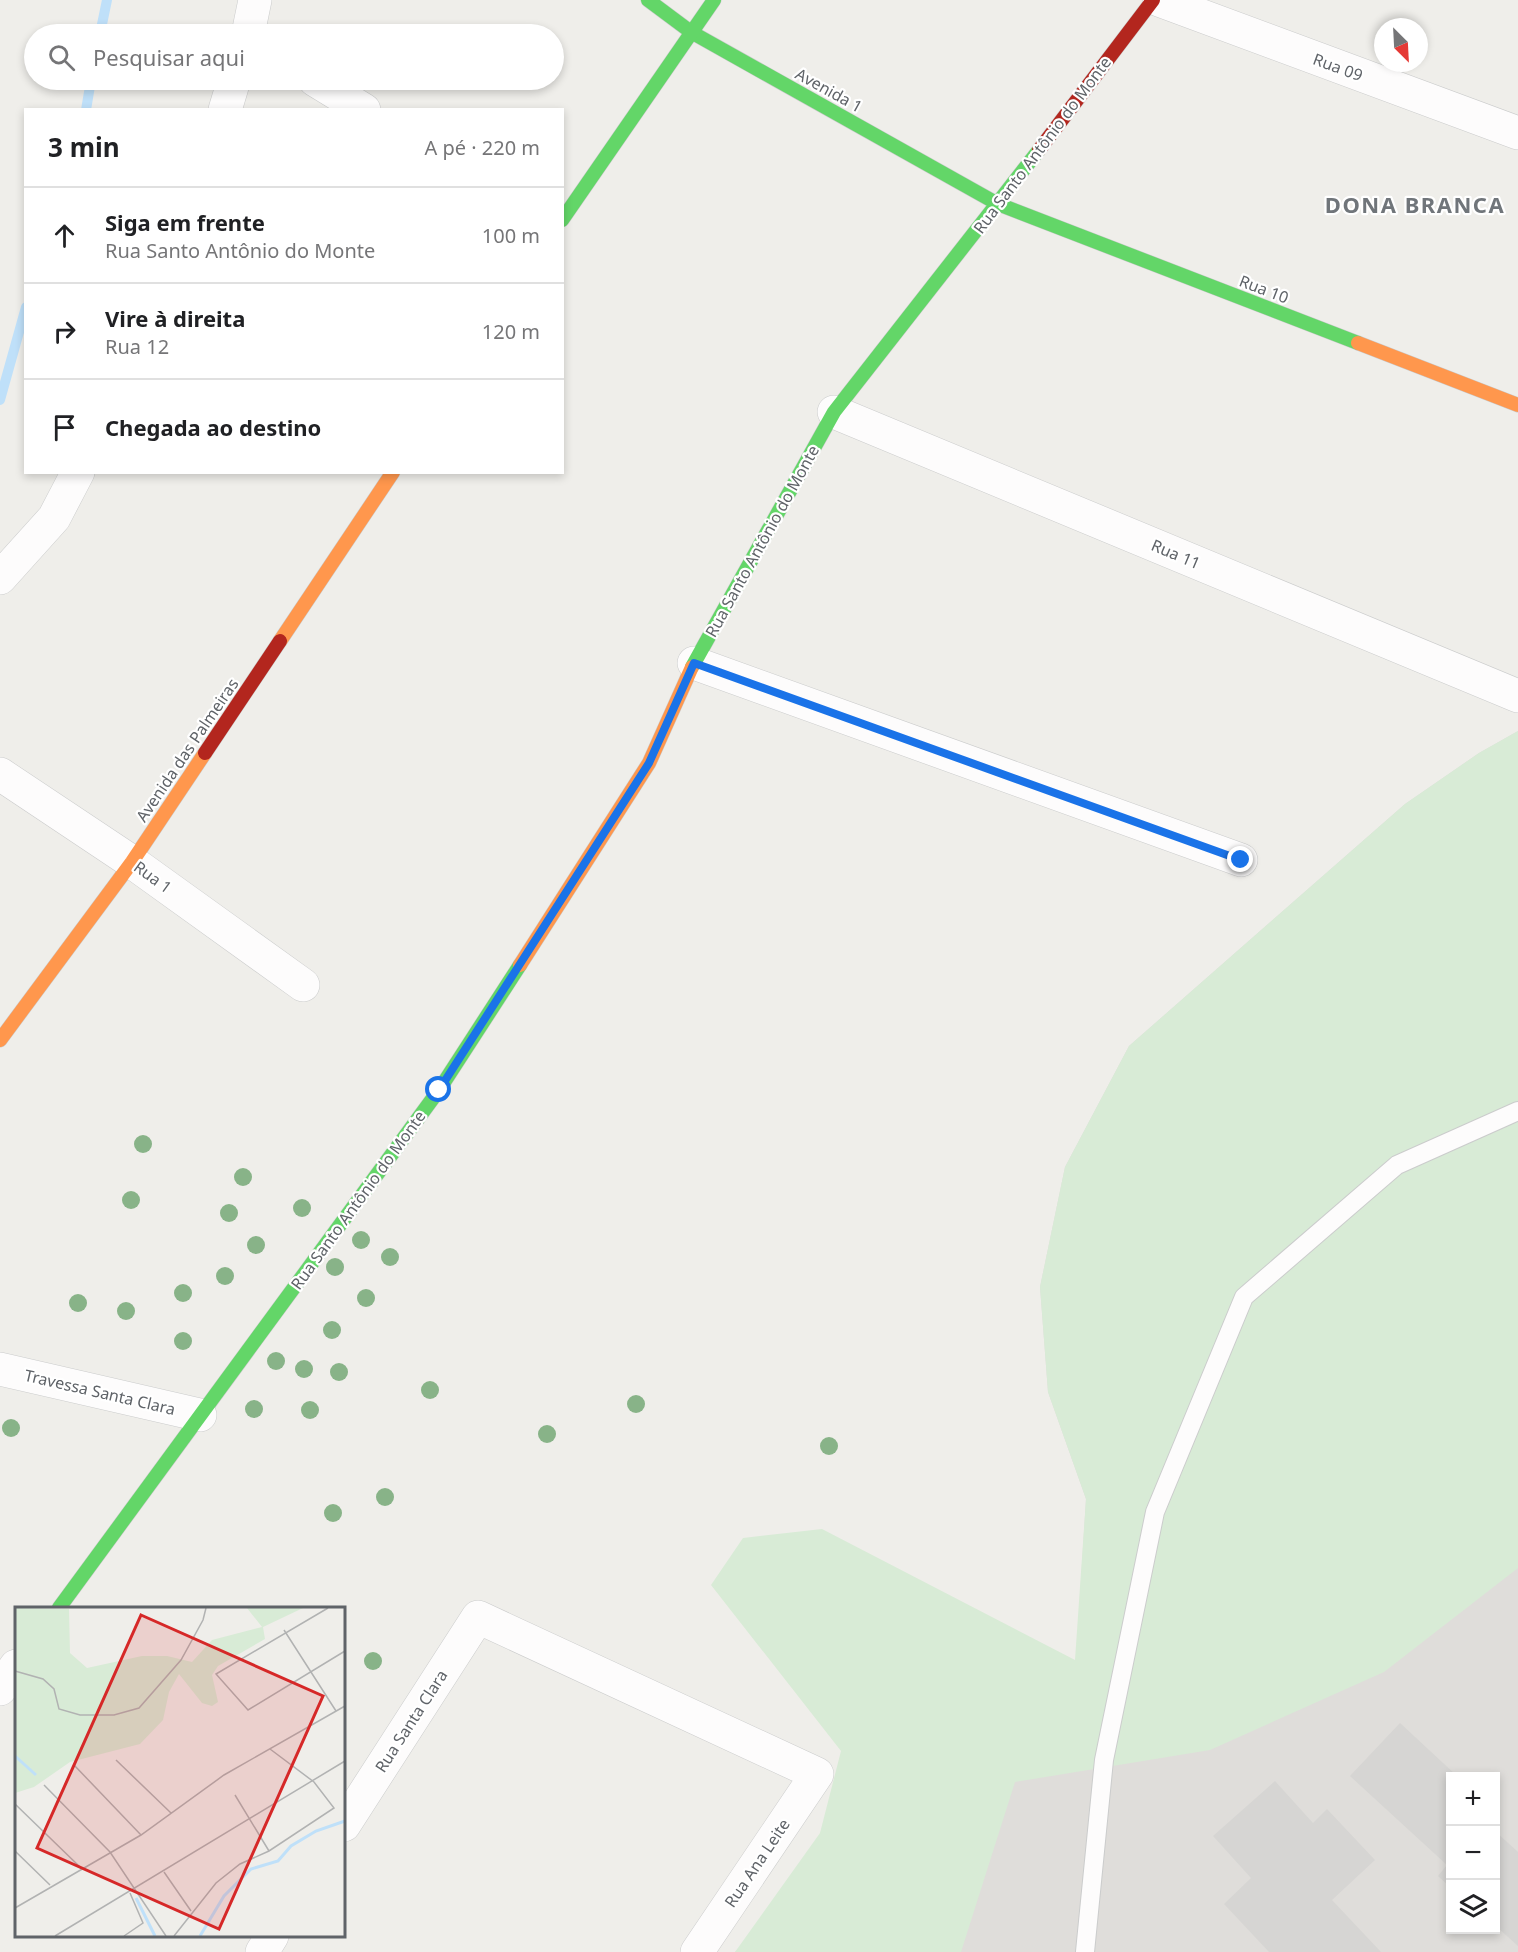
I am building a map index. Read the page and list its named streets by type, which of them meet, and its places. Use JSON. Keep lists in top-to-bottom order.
{
  "streets": {
    "street": [
      "Rua 09",
      "Avenida 1",
      "Rua Santo Antônio do Monte",
      "Rua 10",
      "Rua 11",
      "Avenida das Palmeiras",
      "Rua 1",
      "Travessa Santa Clara",
      "Rua Santa Clara",
      "Rua Ana Leite"
    ]
  },
  "crossings": [
    ["Avenida 1", "Rua Santo Antônio do Monte"],
    ["Avenida 1", "Rua 10"],
    ["Rua Santo Antônio do Monte", "Rua 10"],
    ["Rua Santo Antônio do Monte", "Rua 11"],
    ["Rua Santo Antônio do Monte", "Travessa Santa Clara"],
    ["Avenida das Palmeiras", "Rua 1"],
    ["Rua Santa Clara", "Rua Ana Leite"]
  ],
  "districts": ["DONA BRANCA"],
  "north": "bottom right",
  "page": {
    "search": "Pesquisar aqui",
    "heading": ["3 min", "A pé · 220 m"],
    "list": [
      ["Siga em frente", "Rua Santo Antônio do Monte", "100 m"],
      ["Vire à direita", "Rua 12", "120 m"],
      "Chegada ao destino"
    ],
    "map_buttons": ["+", "−"]
  }
}
